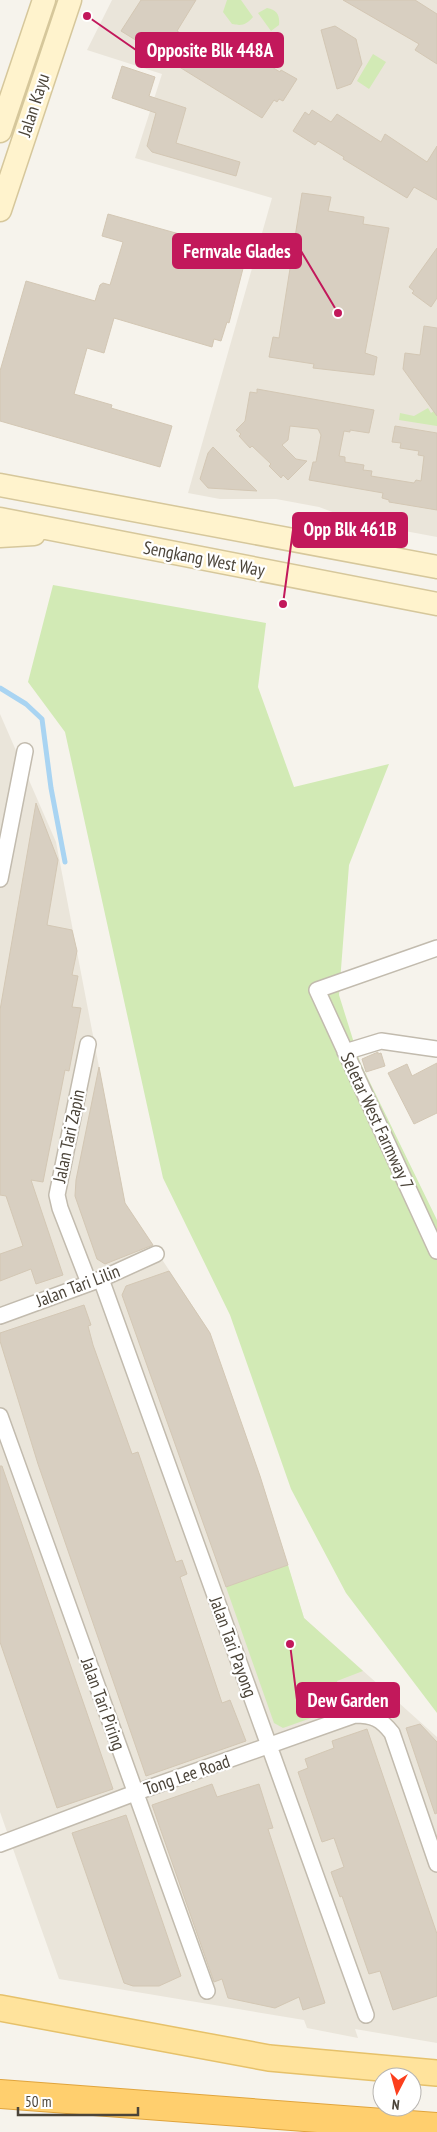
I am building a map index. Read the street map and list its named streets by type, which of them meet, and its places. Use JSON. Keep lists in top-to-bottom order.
{
  "streets": {
    "main road": ["Jalan Kayu", "Sengkang West Way"],
    "street": [
      "Seletar West Farmway 7",
      "Jalan Tari Zapin",
      "Jalan Tari Lilin",
      "Jalan Tari Payong",
      "Jalan Tari Piring",
      "Tong Lee Road"
    ]
  },
  "crossings": [
    ["Jalan Tari Zapin", "Jalan Tari Lilin"],
    ["Jalan Tari Zapin", "Jalan Tari Payong"],
    ["Jalan Tari Lilin", "Jalan Tari Payong"],
    ["Jalan Tari Payong", "Tong Lee Road"],
    ["Jalan Tari Piring", "Tong Lee Road"]
  ],
  "places": [
    "Opposite Blk 448A",
    "Fernvale Glades",
    "Opp Blk 461B",
    "Dew Garden"
  ],
  "scale_bar": "50 m",
  "north": "bottom"
}
